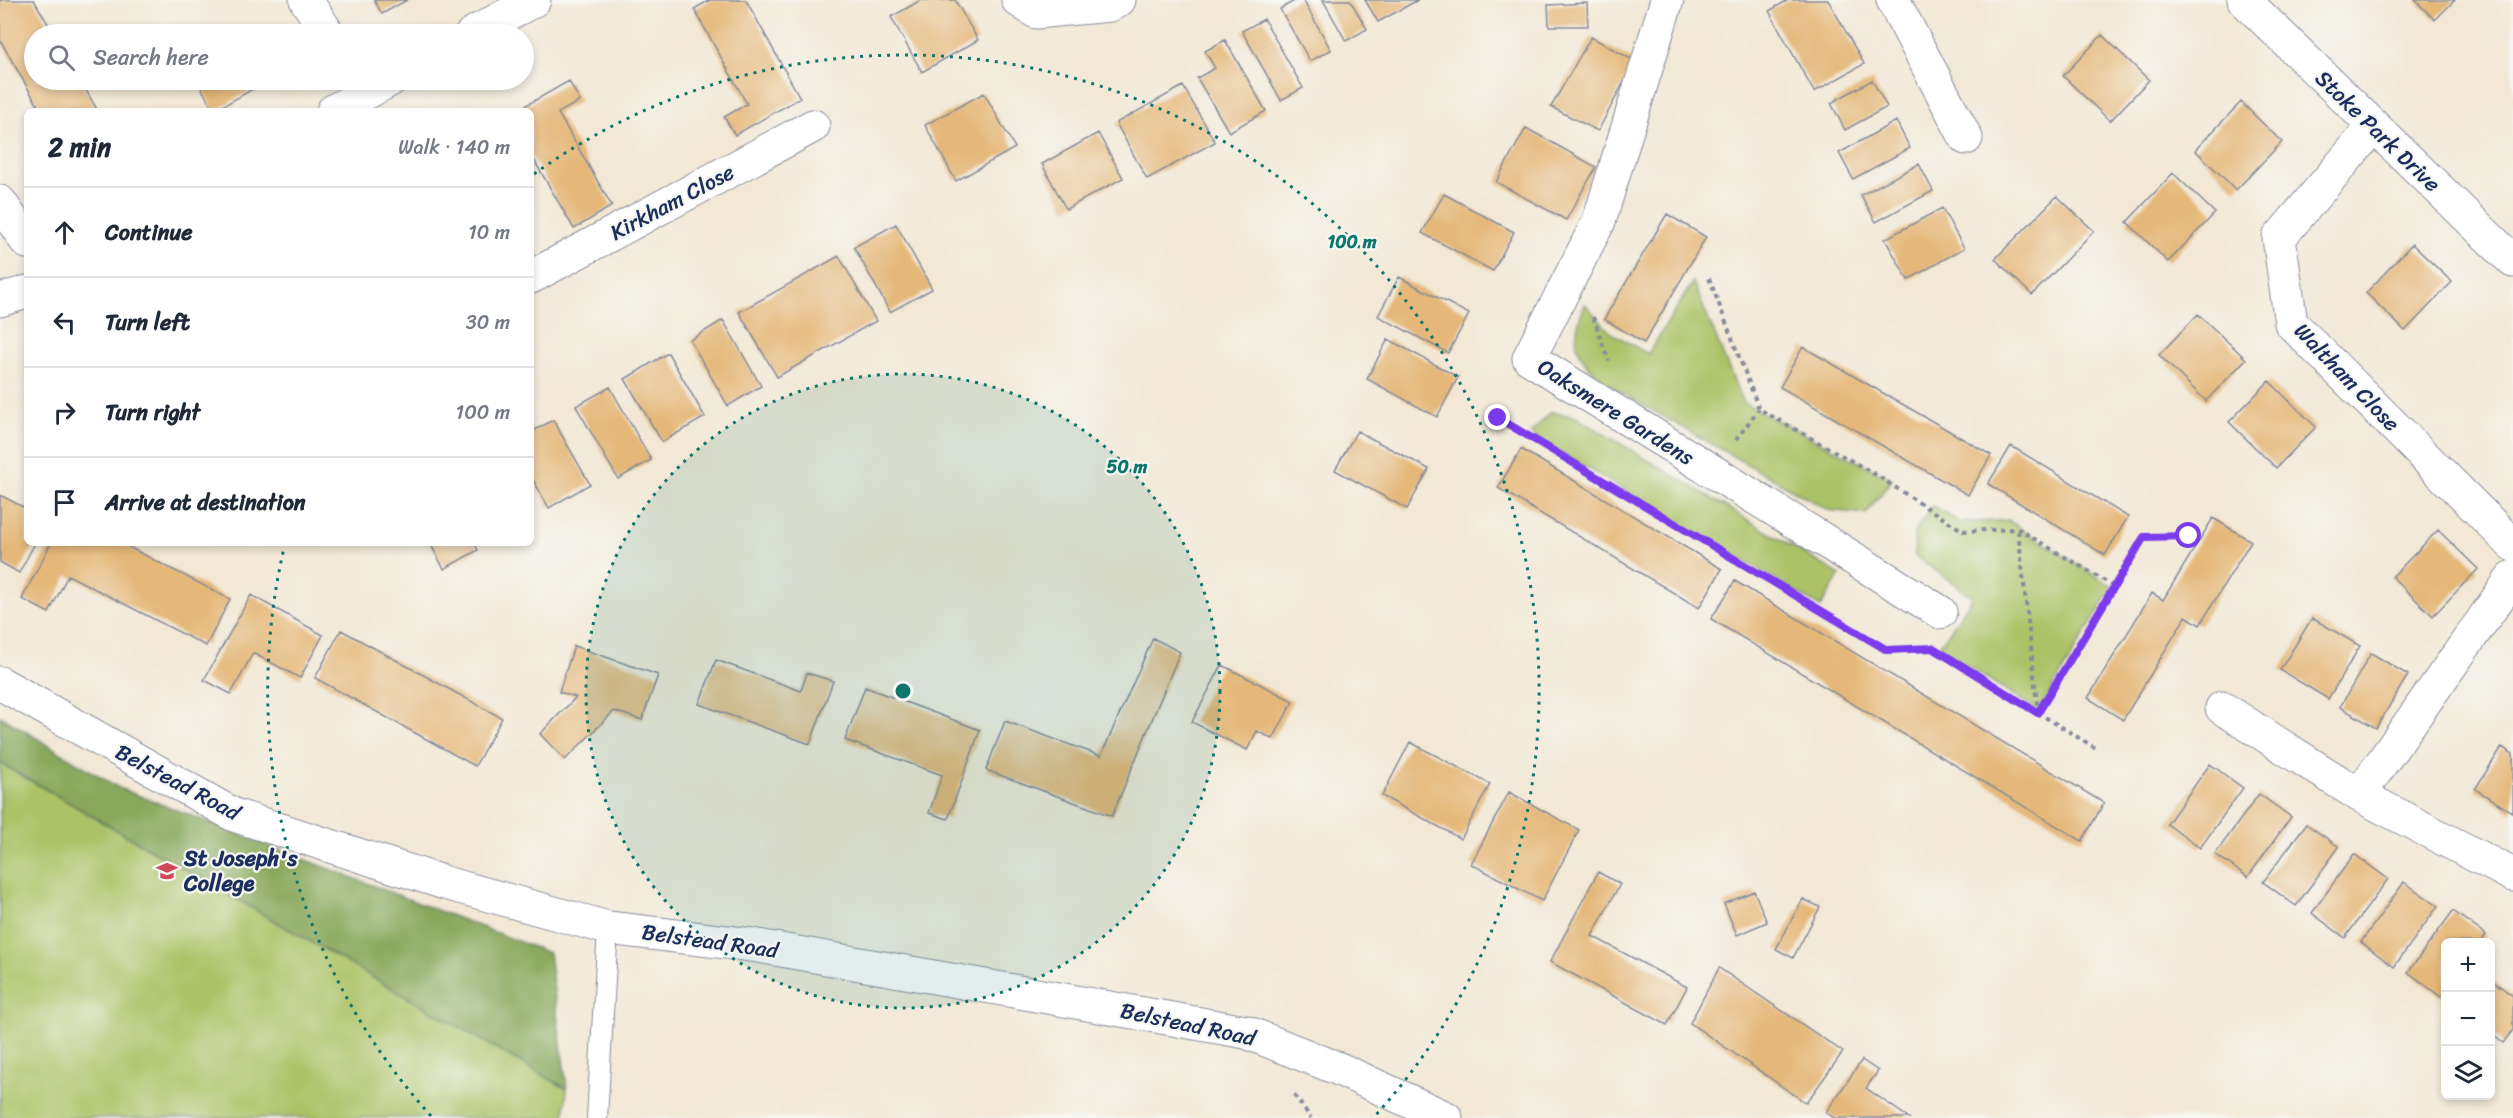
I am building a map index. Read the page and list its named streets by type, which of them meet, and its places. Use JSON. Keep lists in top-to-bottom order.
{
  "streets": {
    "street": [
      "Stoke Park Drive",
      "Kirkham Close",
      "Waltham Close",
      "Oaksmere Gardens",
      "Belstead Road"
    ]
  },
  "crossings": [
    ["Stoke Park Drive", "Waltham Close"]
  ],
  "places": {
    "school or university": ["St Joseph's College"]
  },
  "page": {
    "search": "Search here",
    "heading": ["2 min", "Walk · 140 m"],
    "list": [
      ["Continue", "10 m"],
      ["Turn left", "30 m"],
      ["Turn right", "100 m"],
      "Arrive at destination"
    ],
    "map_buttons": ["+", "−"]
  },
  "rings": ["100 m", "50 m"]
}
